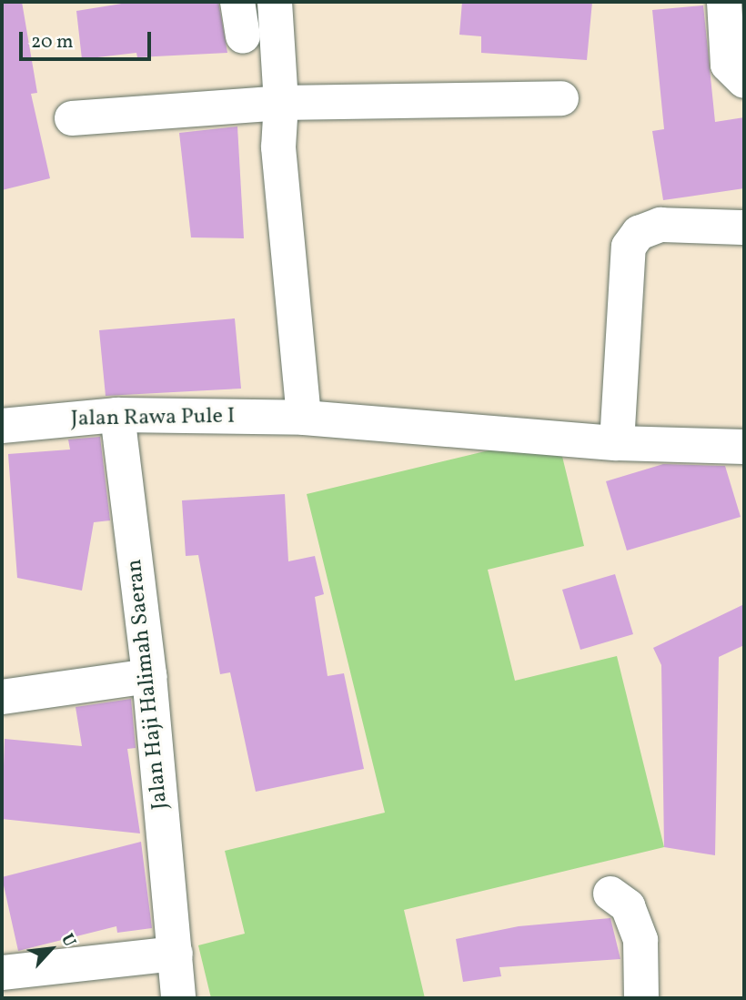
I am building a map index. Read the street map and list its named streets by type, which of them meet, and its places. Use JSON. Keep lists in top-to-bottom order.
{
  "streets": {
    "street": ["Jalan Rawa Pule I", "Jalan Haji Halimah Saeran"]
  },
  "crossings": [
    ["Jalan Rawa Pule I", "Jalan Haji Halimah Saeran"]
  ],
  "scale_bar": "20 m",
  "north": "top right"
}
